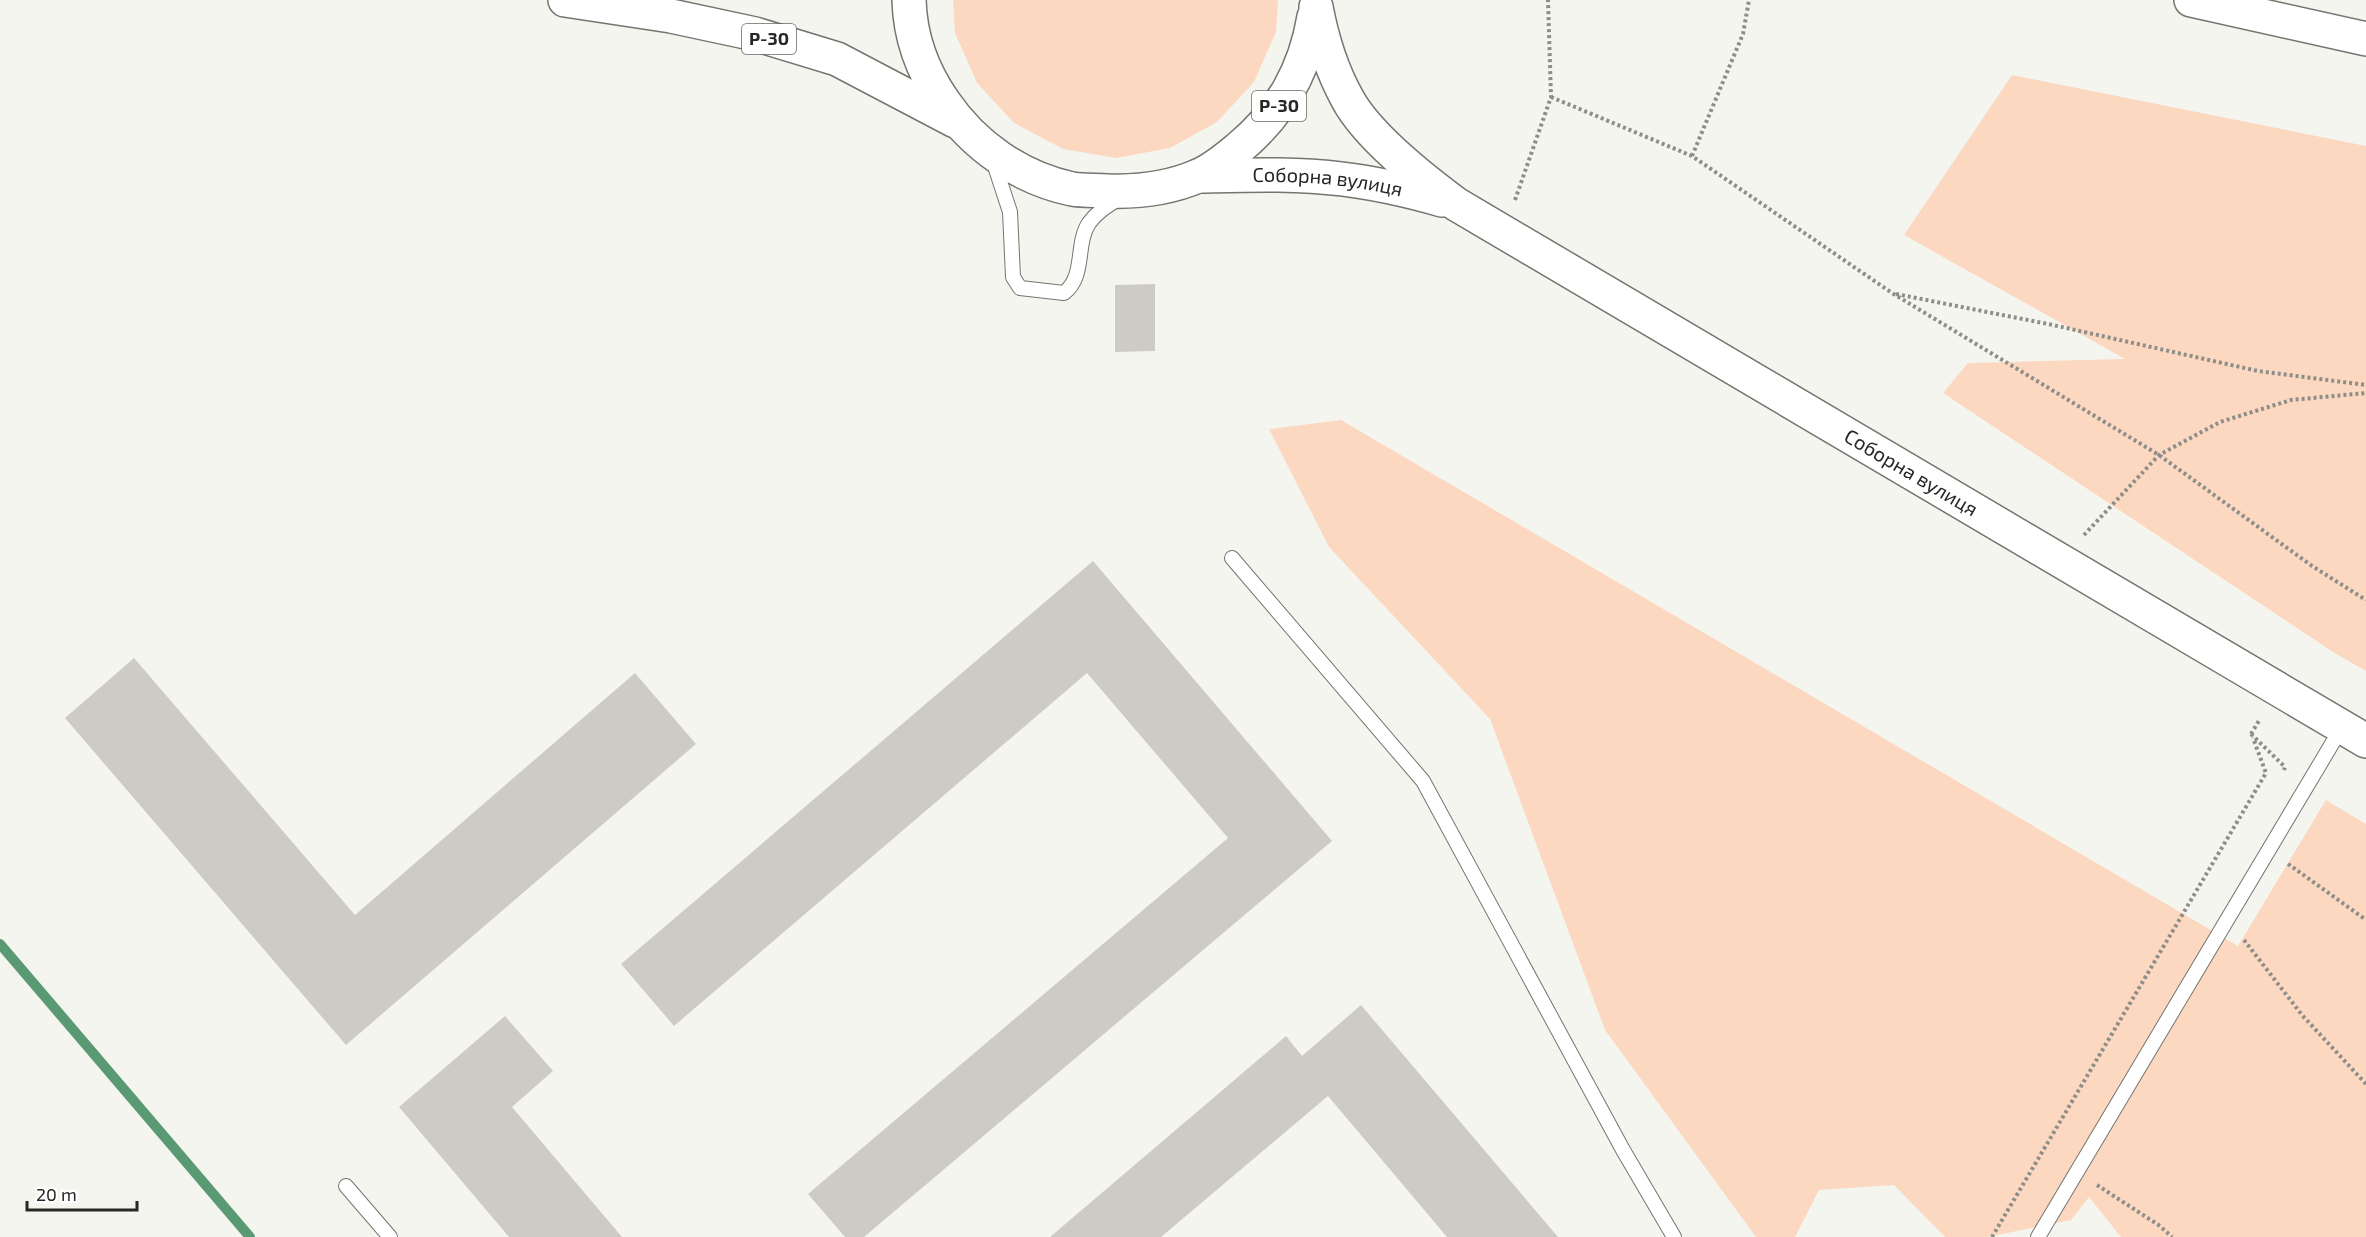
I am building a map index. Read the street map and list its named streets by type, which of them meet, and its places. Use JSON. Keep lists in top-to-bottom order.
{
  "streets": {
    "main road": ["Р-30", "Соборна вулиця"]
  },
  "crossings": [
    ["Р-30", "Соборна вулиця"]
  ],
  "scale_bar": "20 m"
}
